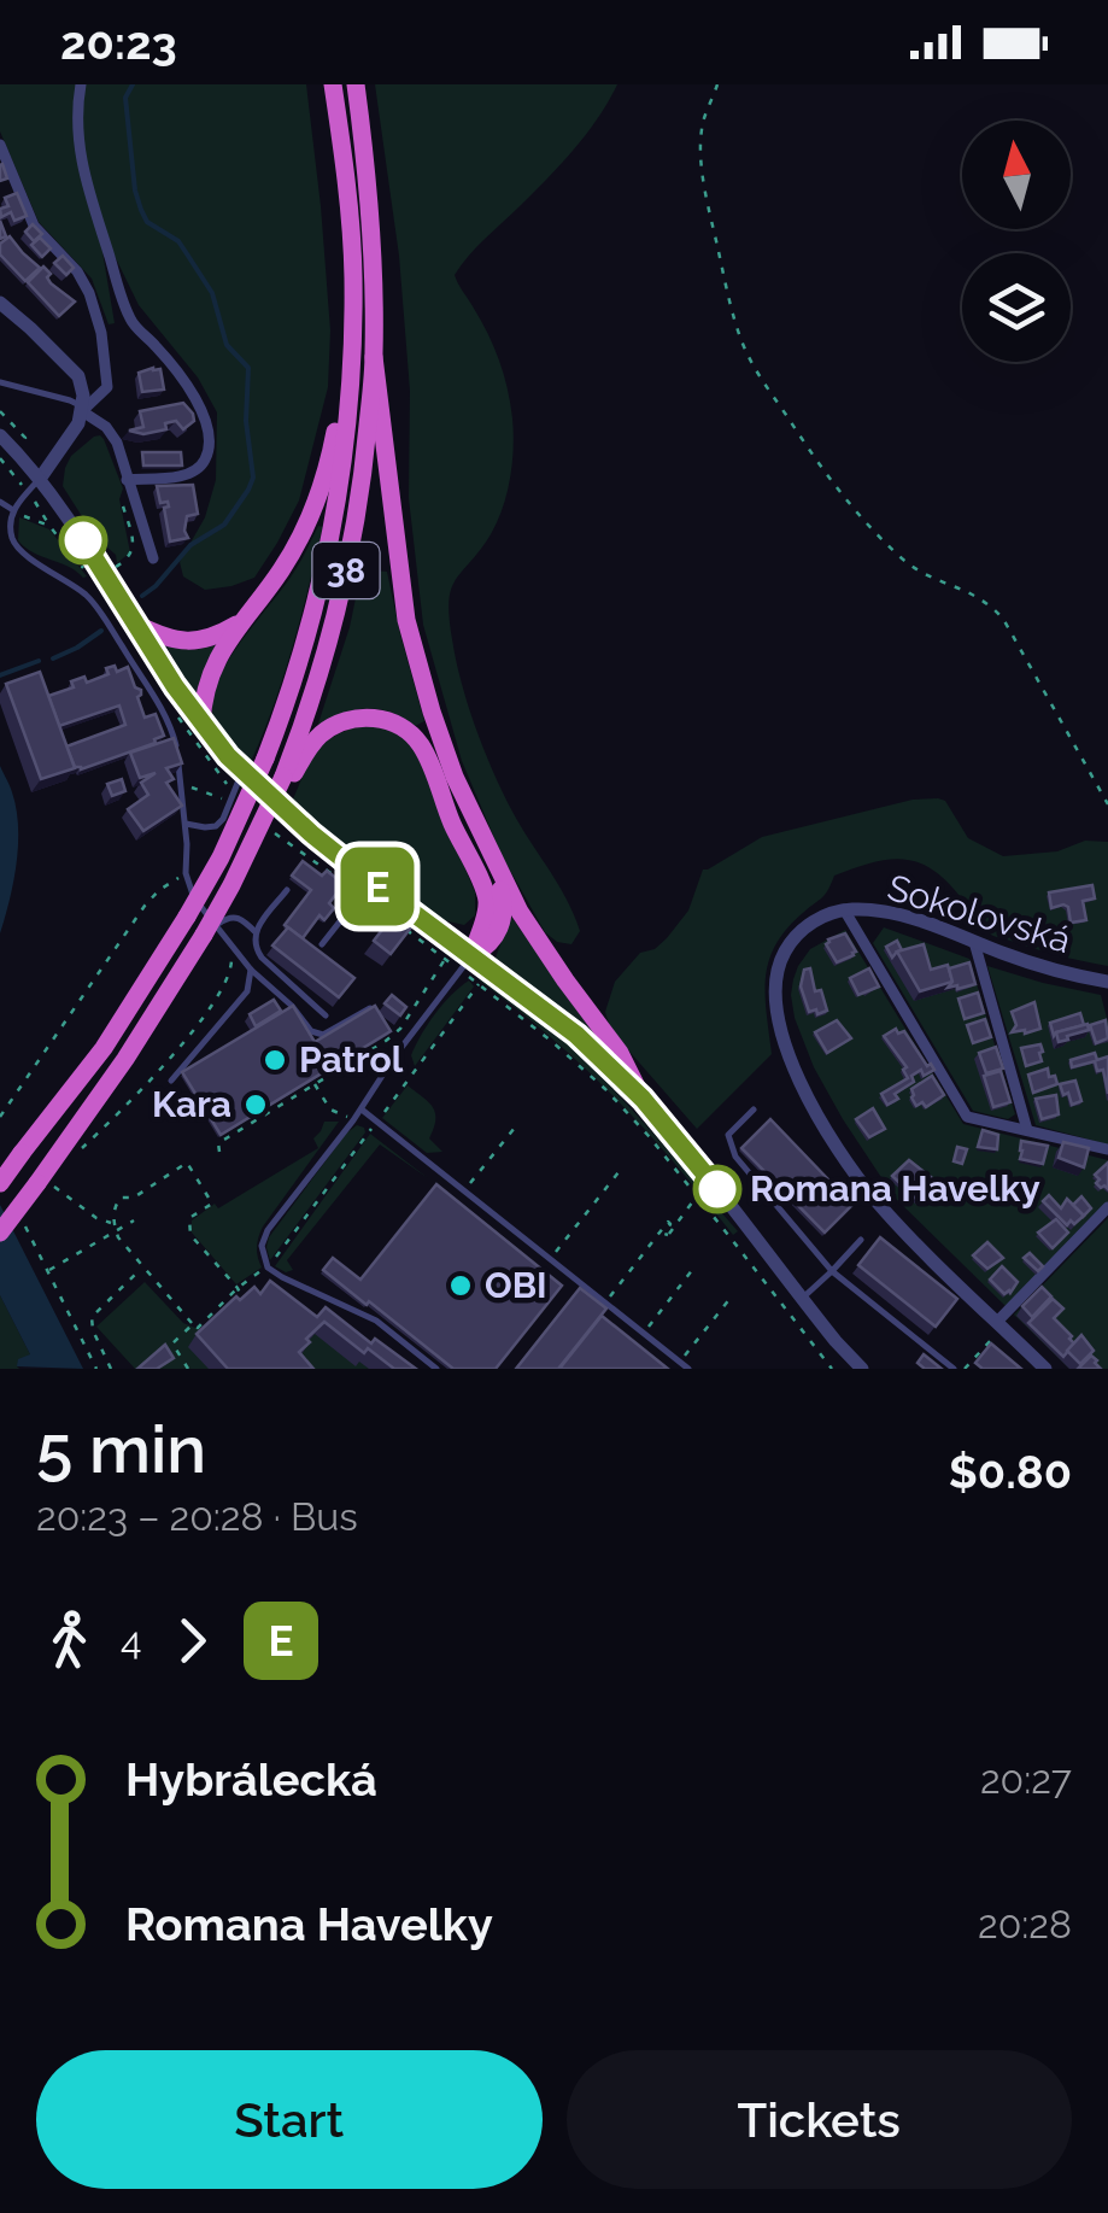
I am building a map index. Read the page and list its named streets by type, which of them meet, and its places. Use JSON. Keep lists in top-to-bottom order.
{
  "streets": {
    "highway": ["38"],
    "street": ["Sokolovská"]
  },
  "places": [
    "Patrol",
    "Kara",
    "Romana Havelky",
    "OBI"
  ],
  "lines": ["bus line E"],
  "north": "top",
  "page": {
    "status": "20:23",
    "on_map": "E",
    "heading": ["5 min", "20:23 – 20:28 · Bus", "$0.80"],
    "legs": ["4", "E"],
    "list": [
      {
        "name": "Hybrálecká",
        "value": "20:27"
      },
      {
        "name": "Romana Havelky",
        "value": "20:28"
      }
    ],
    "buttons": ["Start", "Tickets"]
  }
}
